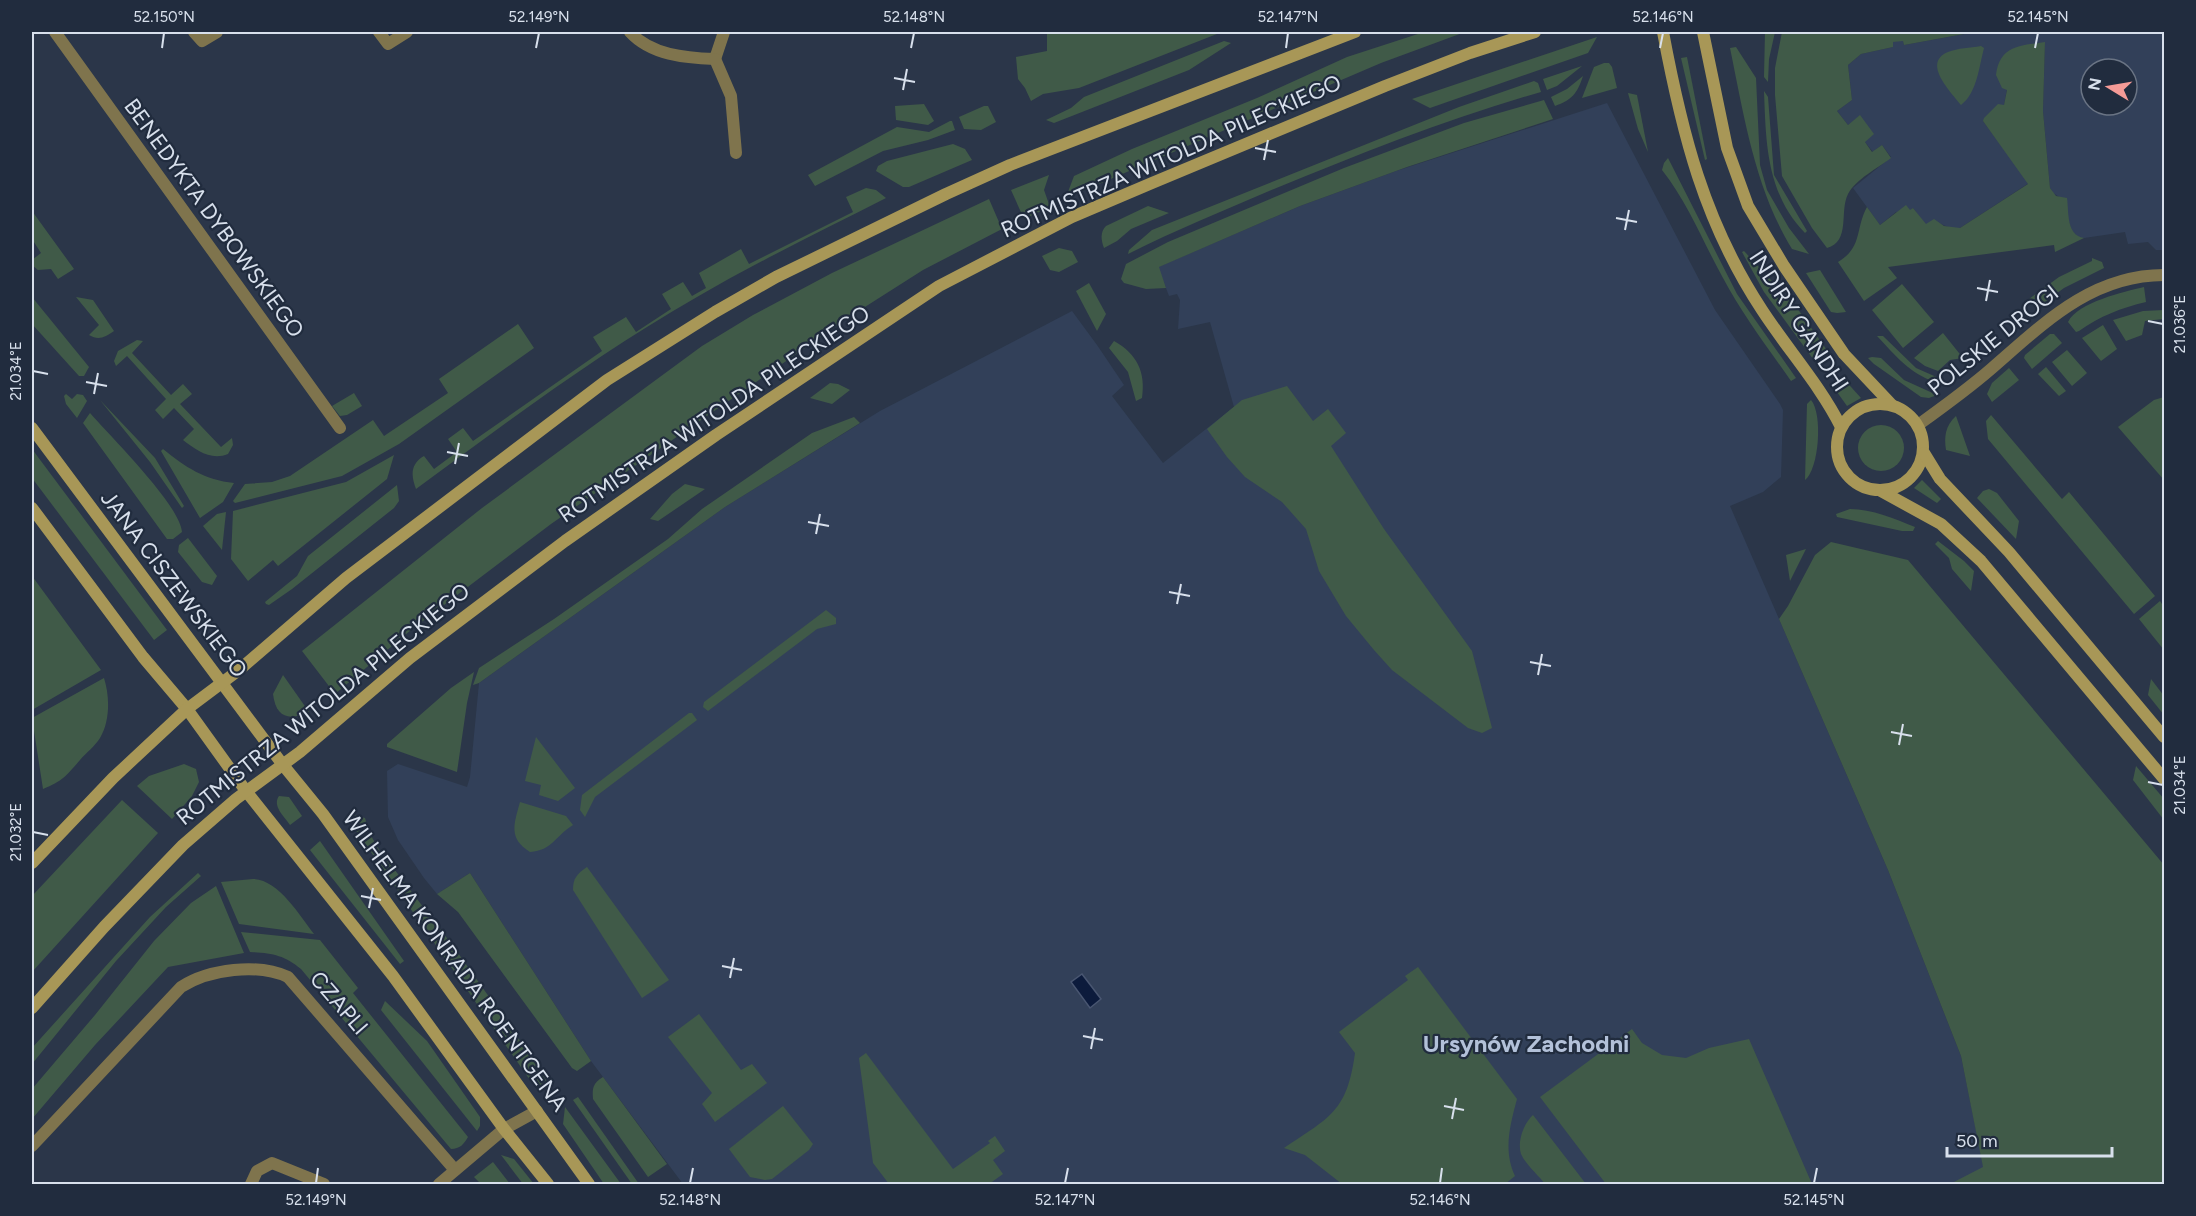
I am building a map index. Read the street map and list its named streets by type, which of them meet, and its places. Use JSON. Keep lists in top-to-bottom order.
{
  "streets": {
    "street": [
      "ROTMISTRZA WITOLDA PILECKIEGO",
      "BENEDYKTA DYBOWSKIEGO",
      "INDIRY GANDHI",
      "POLSKIE DROGI",
      "JANA CISZEWSKIEGO",
      "WILHELMA KONRADA ROENTGENA",
      "CZAPLI"
    ]
  },
  "crossings": [
    ["ROTMISTRZA WITOLDA PILECKIEGO", "JANA CISZEWSKIEGO"],
    ["ROTMISTRZA WITOLDA PILECKIEGO", "WILHELMA KONRADA ROENTGENA"],
    ["INDIRY GANDHI", "POLSKIE DROGI"],
    ["JANA CISZEWSKIEGO", "WILHELMA KONRADA ROENTGENA"]
  ],
  "districts": ["Ursynów Zachodni"],
  "scale_bar": "50 m",
  "north": "left",
  "coordinates": [
    "52.150°N",
    "52.149°N",
    "52.148°N",
    "52.147°N",
    "52.146°N",
    "52.145°N",
    "21.036°E",
    "21.034°E",
    "21.032°E"
  ]
}
